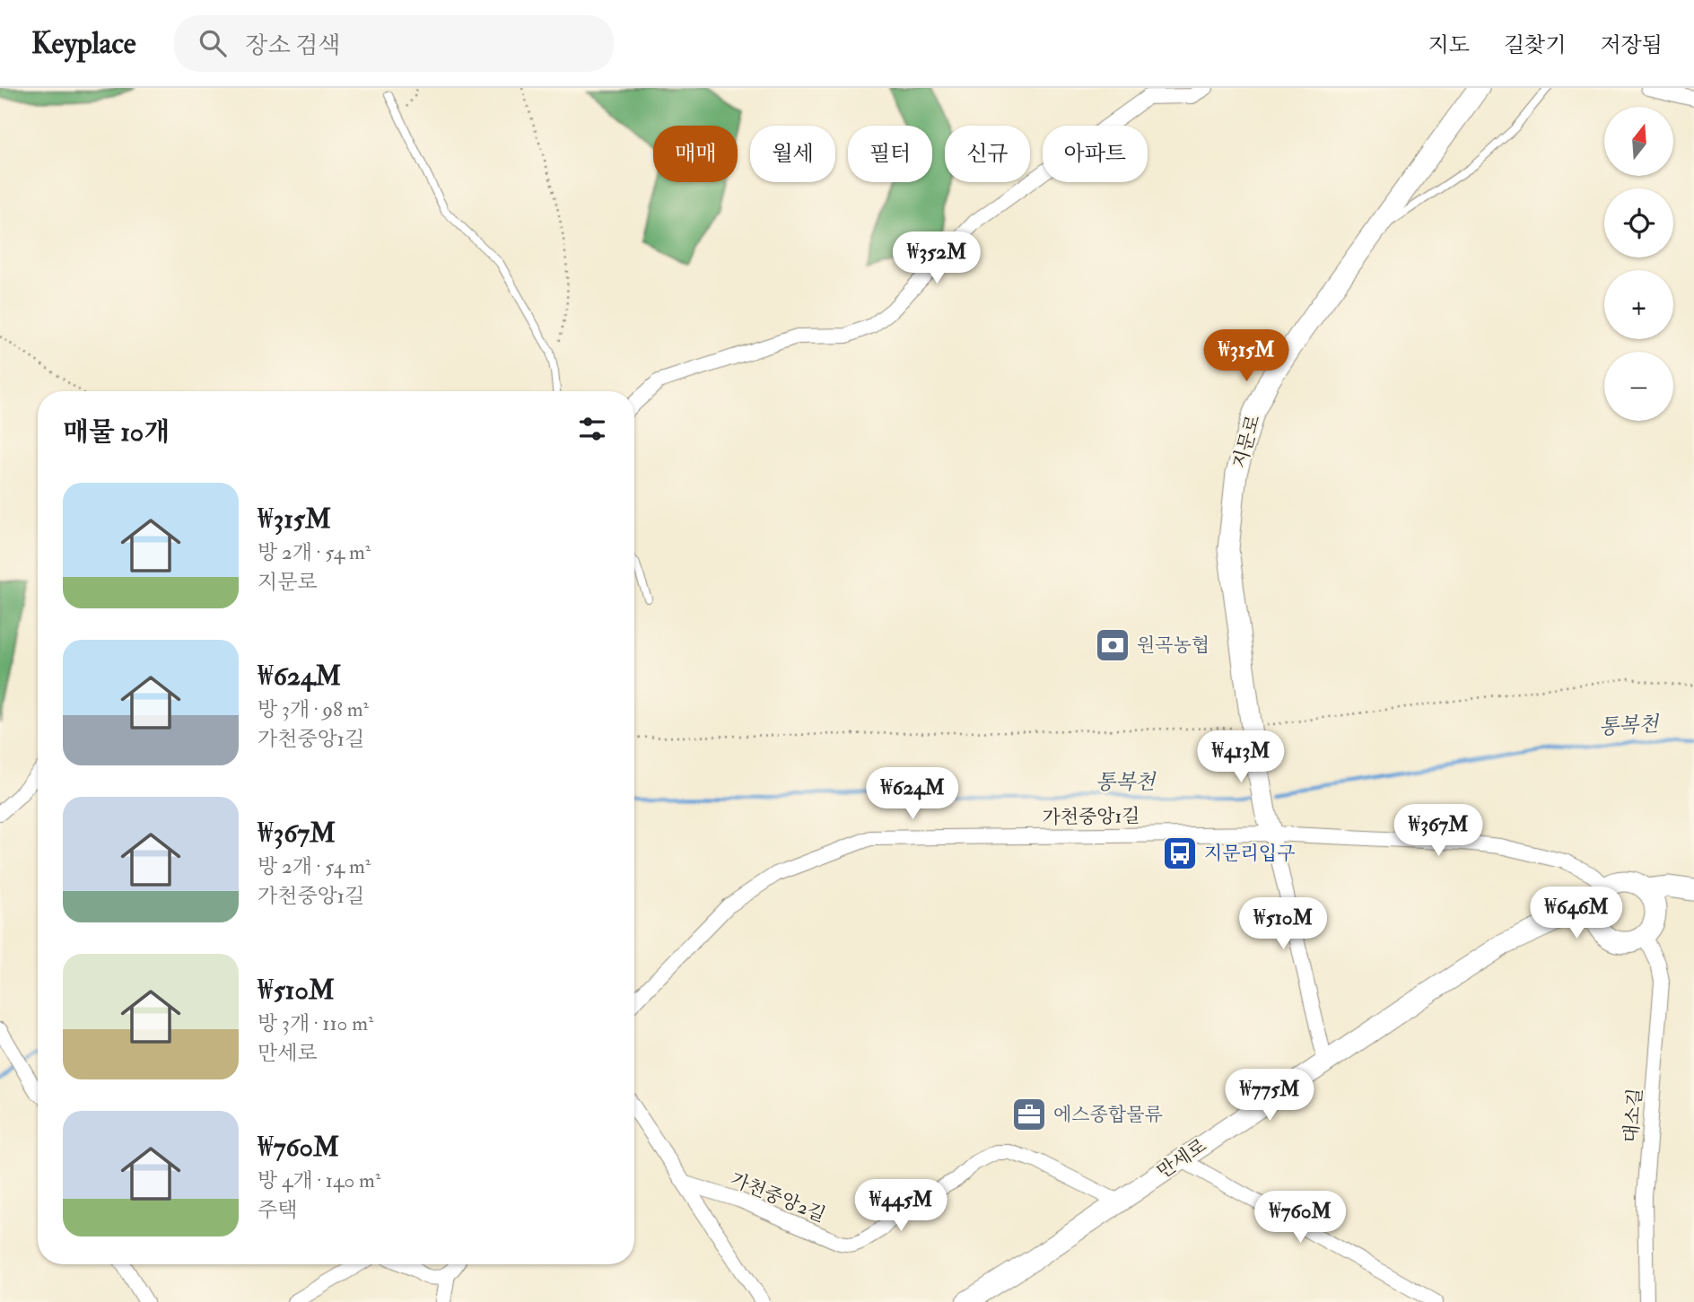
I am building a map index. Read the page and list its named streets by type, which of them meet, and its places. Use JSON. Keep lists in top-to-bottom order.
{
  "streets": {
    "main road": ["지문로", "만세로"],
    "street": ["가천중앙1길", "대소길", "가천중앙2길"]
  },
  "crossings": [
    ["지문로", "가천중앙1길"],
    ["가천중앙1길", "대소길"],
    ["가천중앙1길", "만세로"],
    ["대소길", "만세로"],
    ["만세로", "가천중앙2길"]
  ],
  "water": ["통복천"],
  "places": {
    "bank": ["원곡농협"],
    "bus stop": ["지문리입구"],
    "office": ["에스종합물류"]
  },
  "north": "top",
  "page": {
    "header": "Keyplace",
    "search": "장소 검색",
    "nav": ["지도", "길찾기", "저장됨"],
    "map_buttons": ["+", "−"],
    "chip": [
      "매매",
      "월세",
      "필터",
      "신규",
      "아파트"
    ],
    "price": [
      "₩352M",
      "₩315M",
      "₩413M",
      "₩624M",
      "₩367M",
      "₩646M",
      "₩510M",
      "₩775M",
      "₩445M",
      "₩760M"
    ],
    "heading": "매물 10개",
    "list": [
      {
        "name": "₩315M",
        "note": "방 2개 · 54 m² · 지문로"
      },
      {
        "name": "₩624M",
        "note": "방 3개 · 98 m² · 가천중앙1길"
      },
      {
        "name": "₩367M",
        "note": "방 2개 · 54 m² · 가천중앙1길"
      },
      {
        "name": "₩510M",
        "note": "방 3개 · 110 m² · 만세로"
      },
      {
        "name": "₩760M",
        "note": "방 4개 · 140 m² · 주택"
      }
    ]
  }
}
